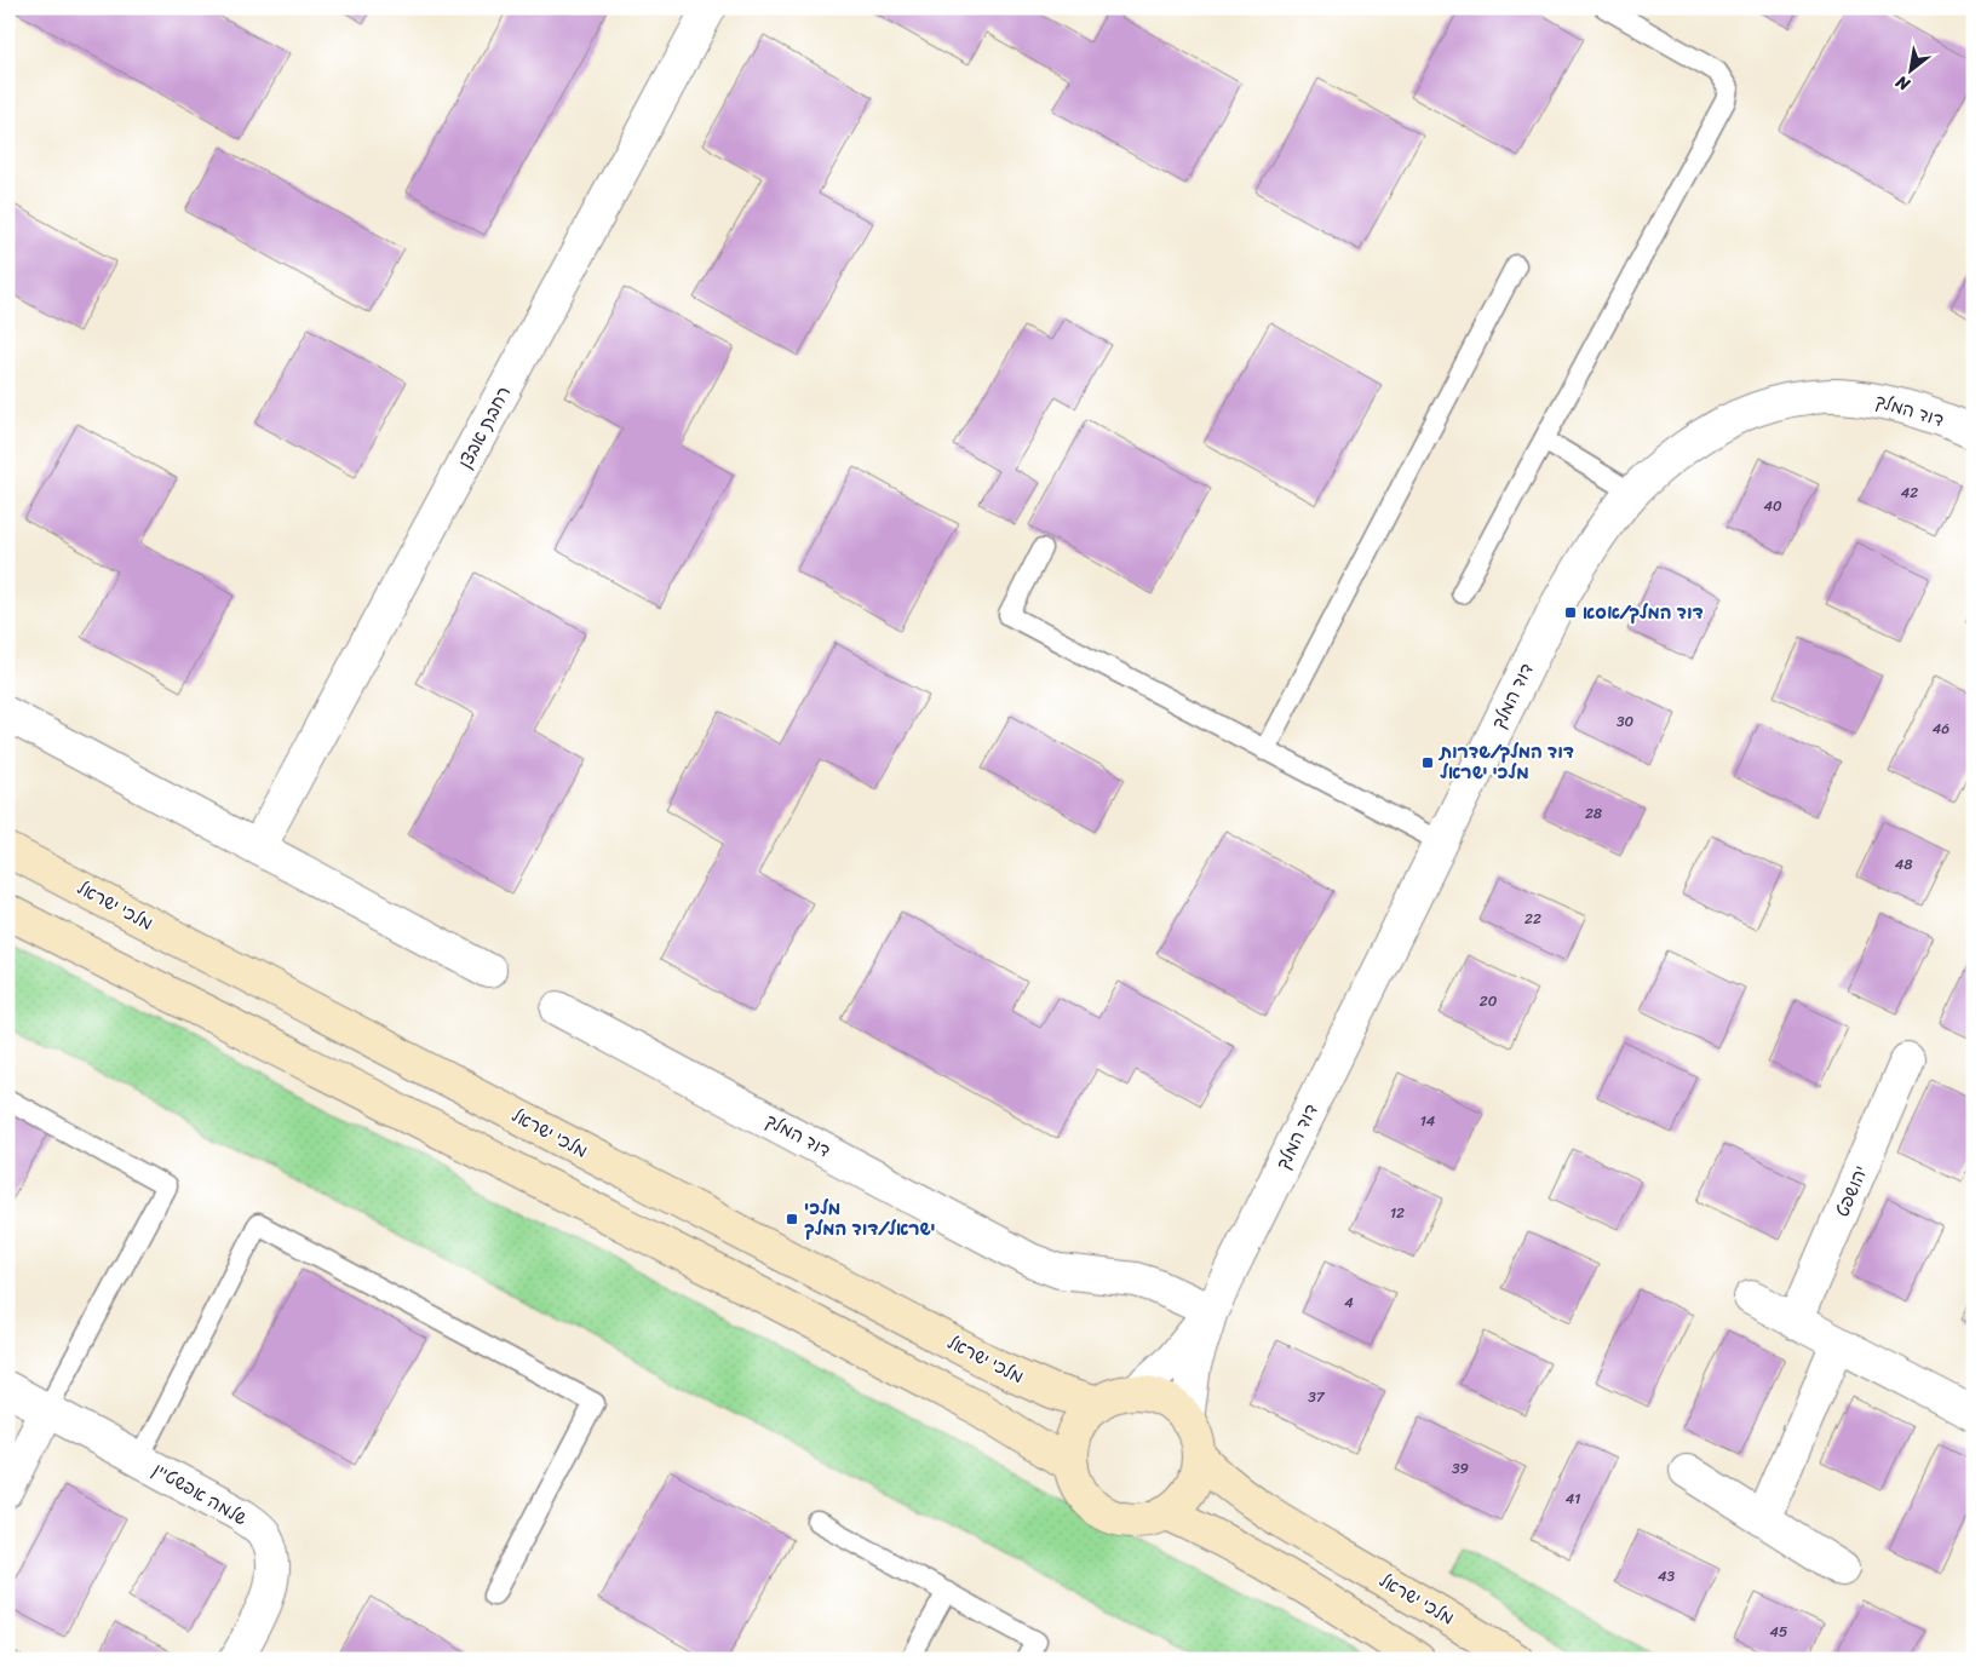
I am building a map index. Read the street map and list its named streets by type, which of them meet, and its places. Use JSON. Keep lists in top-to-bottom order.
{
  "streets": {
    "street": [
      "דוד המלך",
      "רחבת אבצן",
      "מלכי ישראל",
      "יהושפט",
      "שלמה אפשטיין"
    ]
  },
  "crossings": [
    ["דוד המלך", "מלכי ישראל"]
  ],
  "places": {
    "transit": ["דוד המלך/אסא", "דוד המלך/שדרות מלכי ישראל", "מלכי ישראל/דוד המלך"]
  },
  "house_numbers": [
    "42",
    "40",
    "30",
    "46",
    "28",
    "48",
    "22",
    "20",
    "14",
    "12",
    "4",
    "37",
    "39",
    "41",
    "43",
    "45"
  ],
  "north": "bottom left"
}
